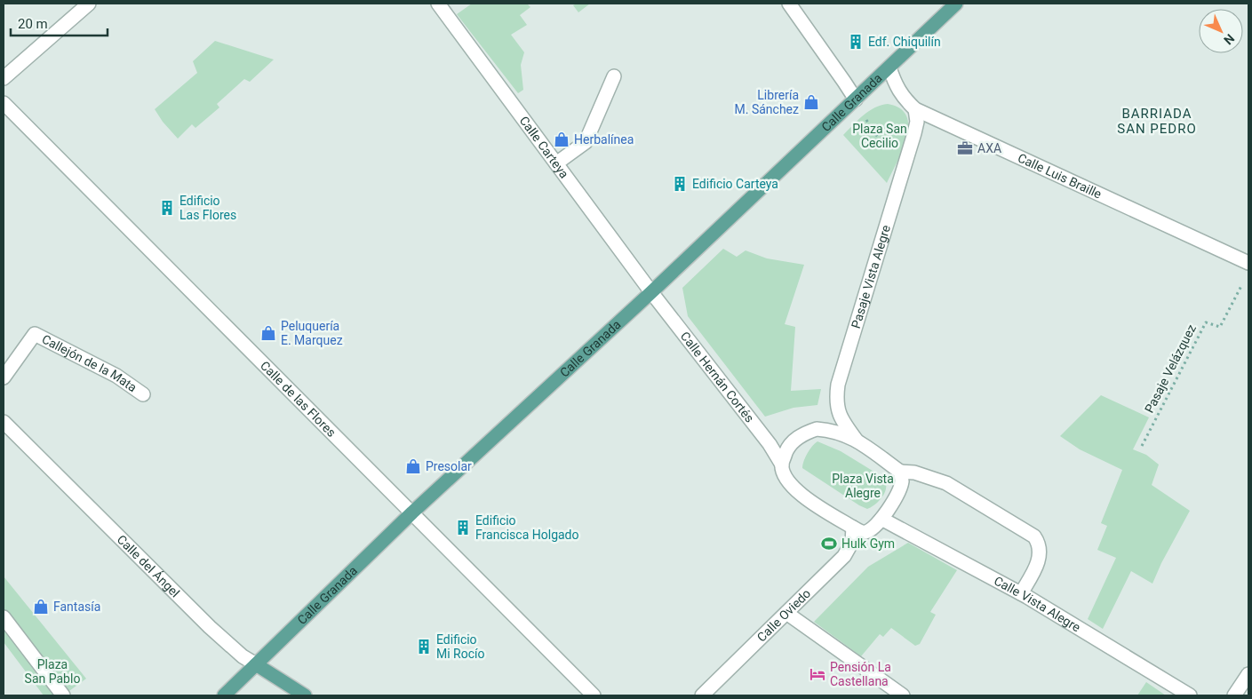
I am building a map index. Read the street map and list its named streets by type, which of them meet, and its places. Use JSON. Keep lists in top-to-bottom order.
{
  "streets": {
    "main road": ["Calle Granada", "Calle del Ángel"],
    "street": [
      "Calle Carteya",
      "Calle Luis Braille",
      "Pasaje Vista Alegre",
      "Callejón de la Mata",
      "Calle Hernán Cortés",
      "Calle de las Flores",
      "Calle Vista Alegre",
      "Calle Oviedo"
    ],
    "path": ["Pasaje Velázquez"]
  },
  "crossings": [
    ["Calle Granada", "Calle Carteya"],
    ["Calle Granada", "Calle Luis Braille"],
    ["Calle Granada", "Calle Hernán Cortés"],
    ["Calle Granada", "Calle de las Flores"],
    ["Calle Granada", "Calle del Ángel"],
    ["Calle Carteya", "Calle Hernán Cortés"],
    ["Calle Luis Braille", "Pasaje Vista Alegre"],
    ["Pasaje Vista Alegre", "Calle Hernán Cortés"],
    ["Pasaje Vista Alegre", "Calle Vista Alegre"],
    ["Pasaje Vista Alegre", "Calle Oviedo"],
    ["Calle Hernán Cortés", "Calle Vista Alegre"],
    ["Calle Hernán Cortés", "Calle Oviedo"],
    ["Calle Vista Alegre", "Calle Oviedo"]
  ],
  "districts": ["BARRIADA SAN PEDRO"],
  "parks": ["Plaza San Cecilio", "Plaza Vista Alegre", "Plaza San Pablo"],
  "places": {
    "building": [
      "Edf. Chiquilín",
      "Edificio Carteya",
      "Edificio Las Flores",
      "Edificio Francisca Holgado",
      "Edificio Mi Rocío"
    ],
    "shop": [
      "Librería M. Sánchez",
      "Herbalínea",
      "Peluquería E. Marquez",
      "Presolar",
      "Fantasía"
    ],
    "office": ["AXA"],
    "sports": ["Hulk Gym"],
    "hotel": ["Pensión La Castellana"]
  },
  "scale_bar": "20 m",
  "north": "bottom right"
}
